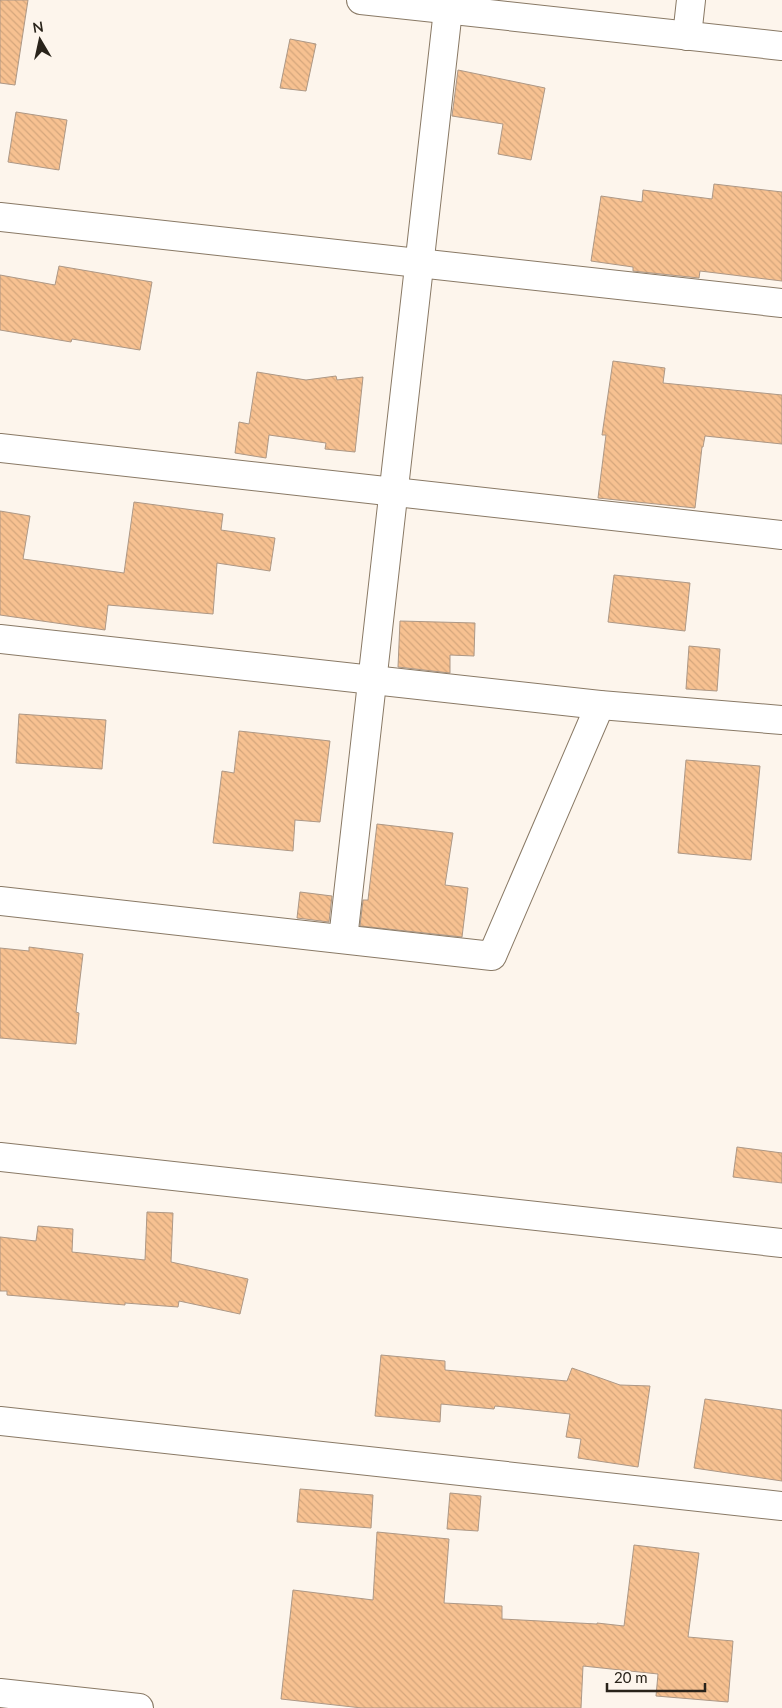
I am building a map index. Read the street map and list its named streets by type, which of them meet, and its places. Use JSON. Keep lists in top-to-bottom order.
{
  "scale_bar": "20 m",
  "north": "top"
}
